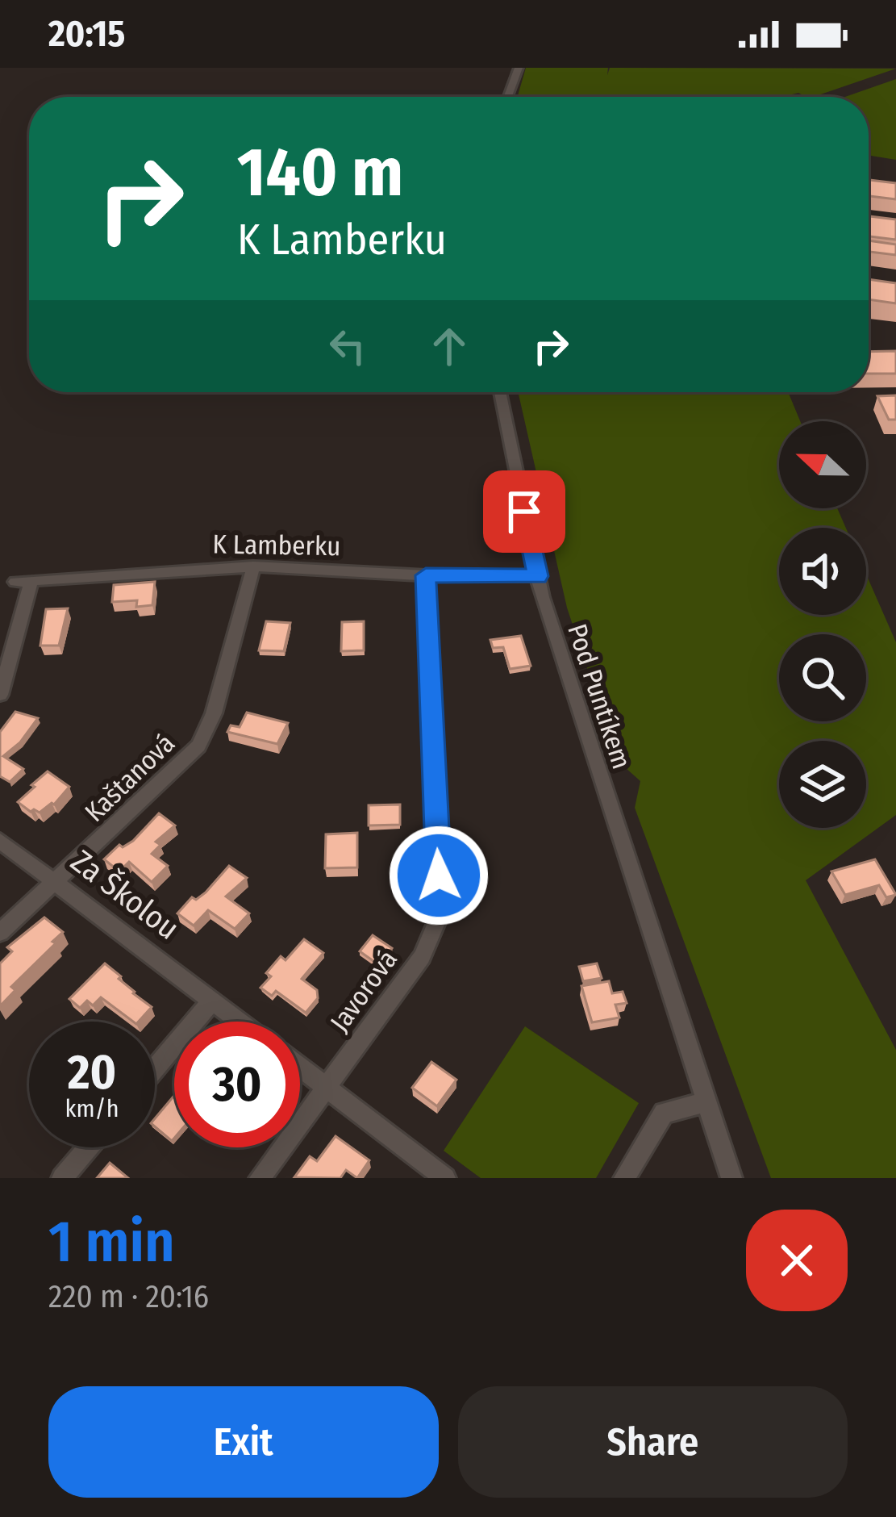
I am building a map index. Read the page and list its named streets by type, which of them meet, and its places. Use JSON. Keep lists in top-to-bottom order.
{
  "streets": {
    "street": [
      "K Lamberku",
      "Pod Puntíkem",
      "Kaštanová",
      "Za Školou",
      "Javorová"
    ]
  },
  "crossings": [
    ["K Lamberku", "Pod Puntíkem"],
    ["K Lamberku", "Kaštanová"],
    ["K Lamberku", "Javorová"],
    ["Kaštanová", "Za Školou"]
  ],
  "north": "left",
  "page": {
    "status": "20:15",
    "turn": ["140 m", "K Lamberku"],
    "speed": "20 km/h",
    "limit": "30",
    "heading": ["1 min", "220 m · 20:16"],
    "buttons": ["Exit", "Share"]
  }
}
